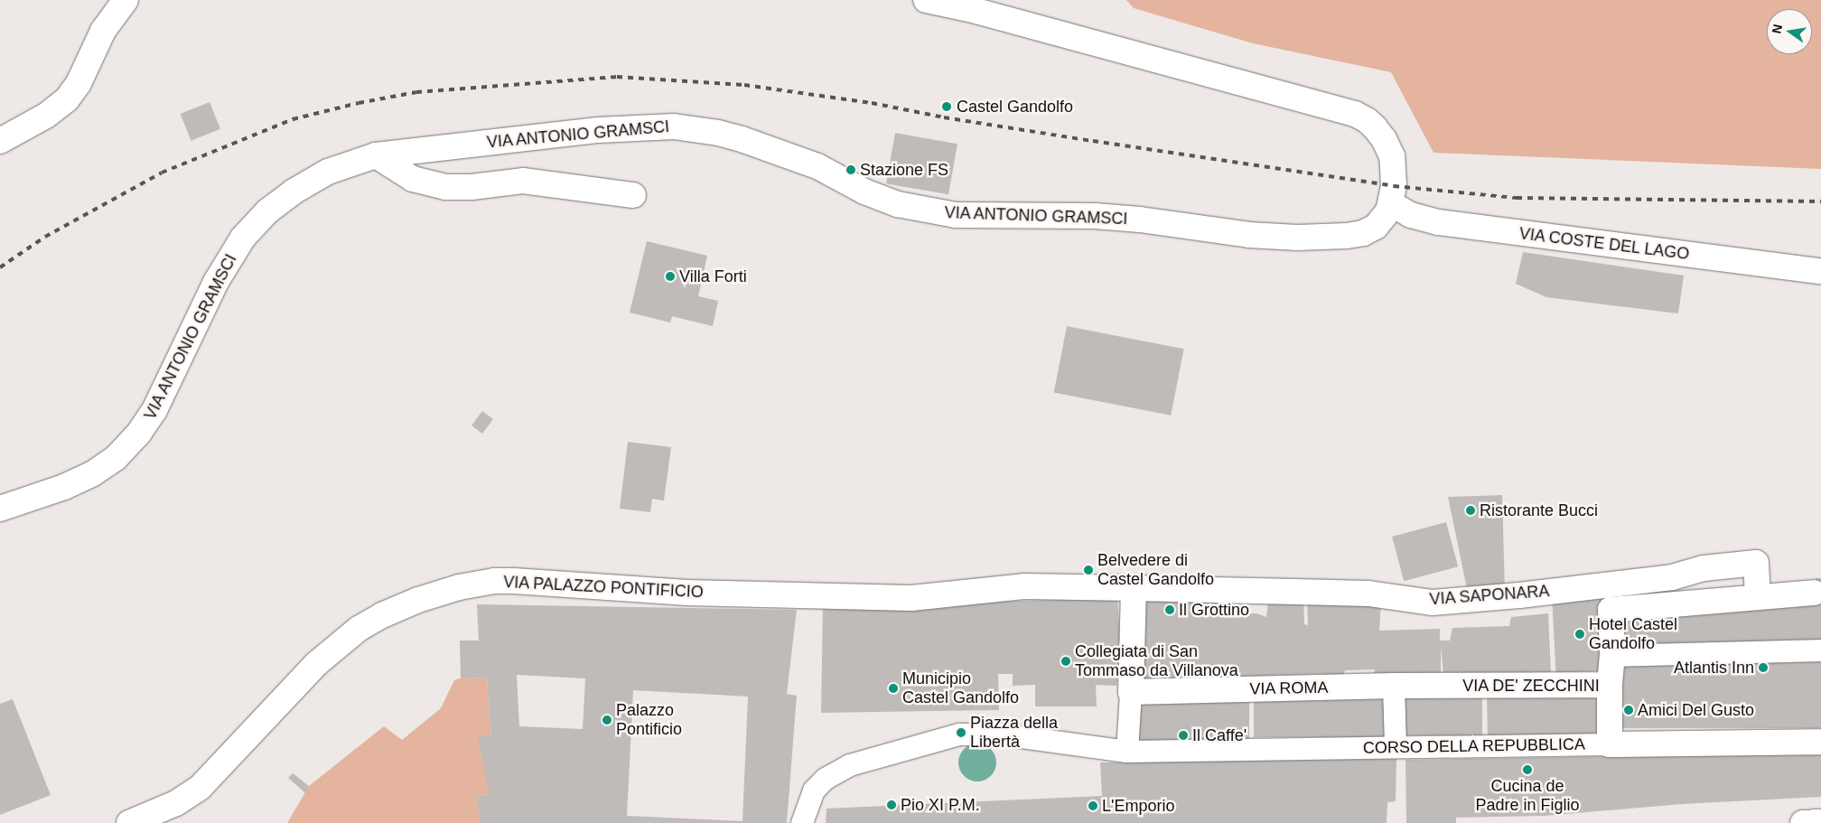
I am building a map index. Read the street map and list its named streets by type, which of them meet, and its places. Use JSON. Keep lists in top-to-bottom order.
{
  "streets": {
    "street": [
      "VIA ANTONIO GRAMSCI",
      "VIA COSTE DEL LAGO",
      "VIA PALAZZO PONTIFICIO",
      "VIA SAPONARA",
      "VIA DE' ZECCHINI",
      "VIA ROMA",
      "CORSO DELLA REPUBBLICA"
    ]
  },
  "crossings": [
    ["VIA ANTONIO GRAMSCI", "VIA COSTE DEL LAGO"],
    ["VIA PALAZZO PONTIFICIO", "VIA SAPONARA"],
    ["VIA DE' ZECCHINI", "VIA ROMA"],
    ["VIA DE' ZECCHINI", "CORSO DELLA REPUBBLICA"]
  ],
  "places": [
    "Castel Gandolfo",
    "Stazione FS",
    "Villa Forti",
    "Ristorante Bucci",
    "Belvedere di Castel Gandolfo",
    "Il Grottino",
    "Hotel Castel Gandolfo",
    "Collegiata di San Tommaso da Villanova",
    "Atlantis Inn",
    "Municipio Castel Gandolfo",
    "Amici Del Gusto",
    "Palazzo Pontificio",
    "Piazza della Libertà",
    "Il Caffe'",
    "Cucina de Padre in Figlio",
    "Pio XI P.M.",
    "L'Emporio"
  ],
  "north": "left"
}
